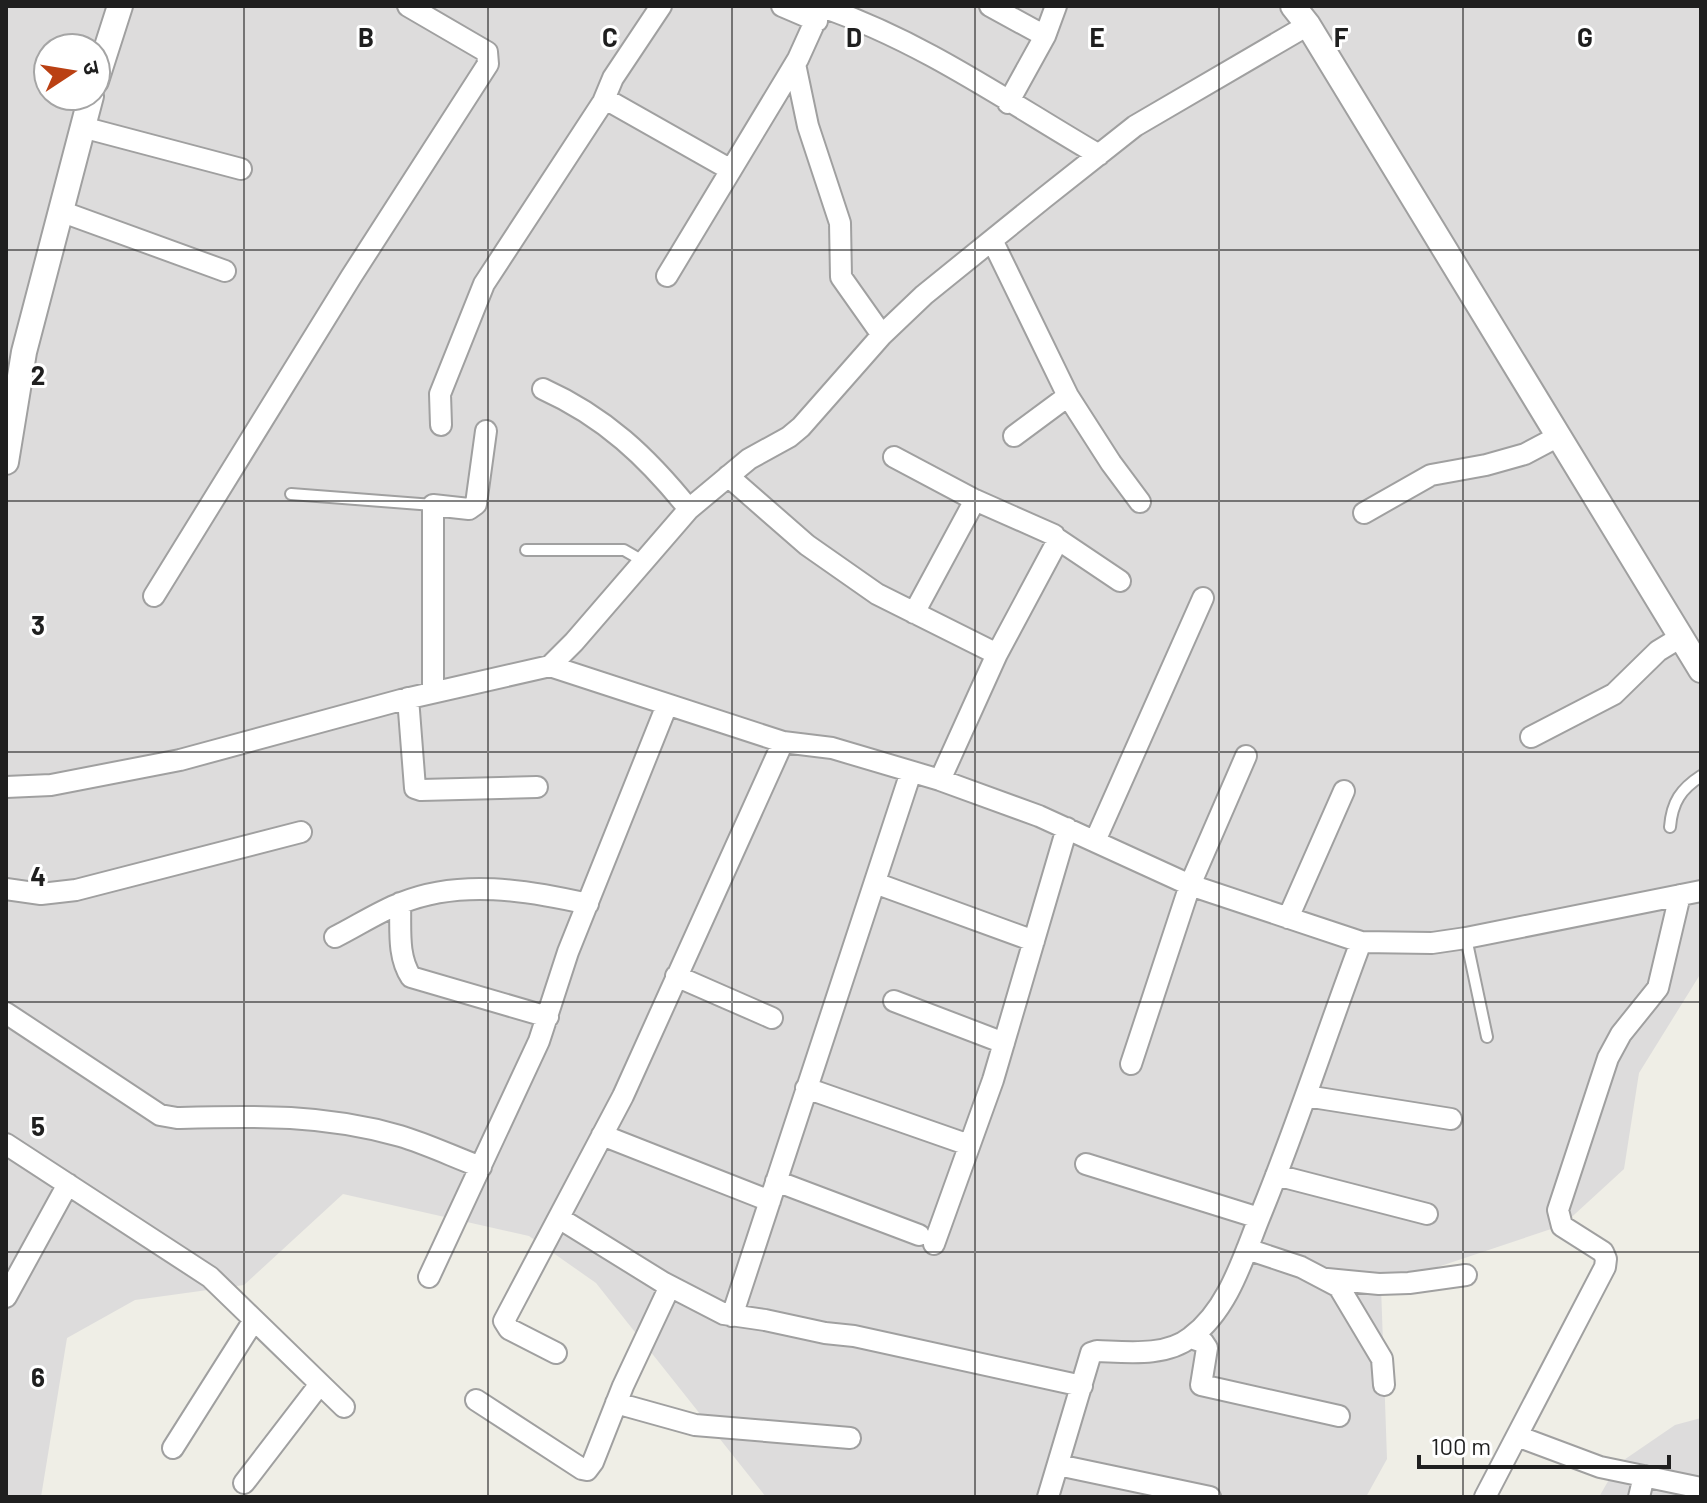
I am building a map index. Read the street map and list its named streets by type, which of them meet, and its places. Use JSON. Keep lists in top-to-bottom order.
{
  "scale_bar": "100 m",
  "north": "right",
  "grid": {
    "columns": [
      "B",
      "C",
      "D",
      "E",
      "F",
      "G"
    ],
    "rows": [
      "2",
      "3",
      "4",
      "5",
      "6"
    ]
  }
}
